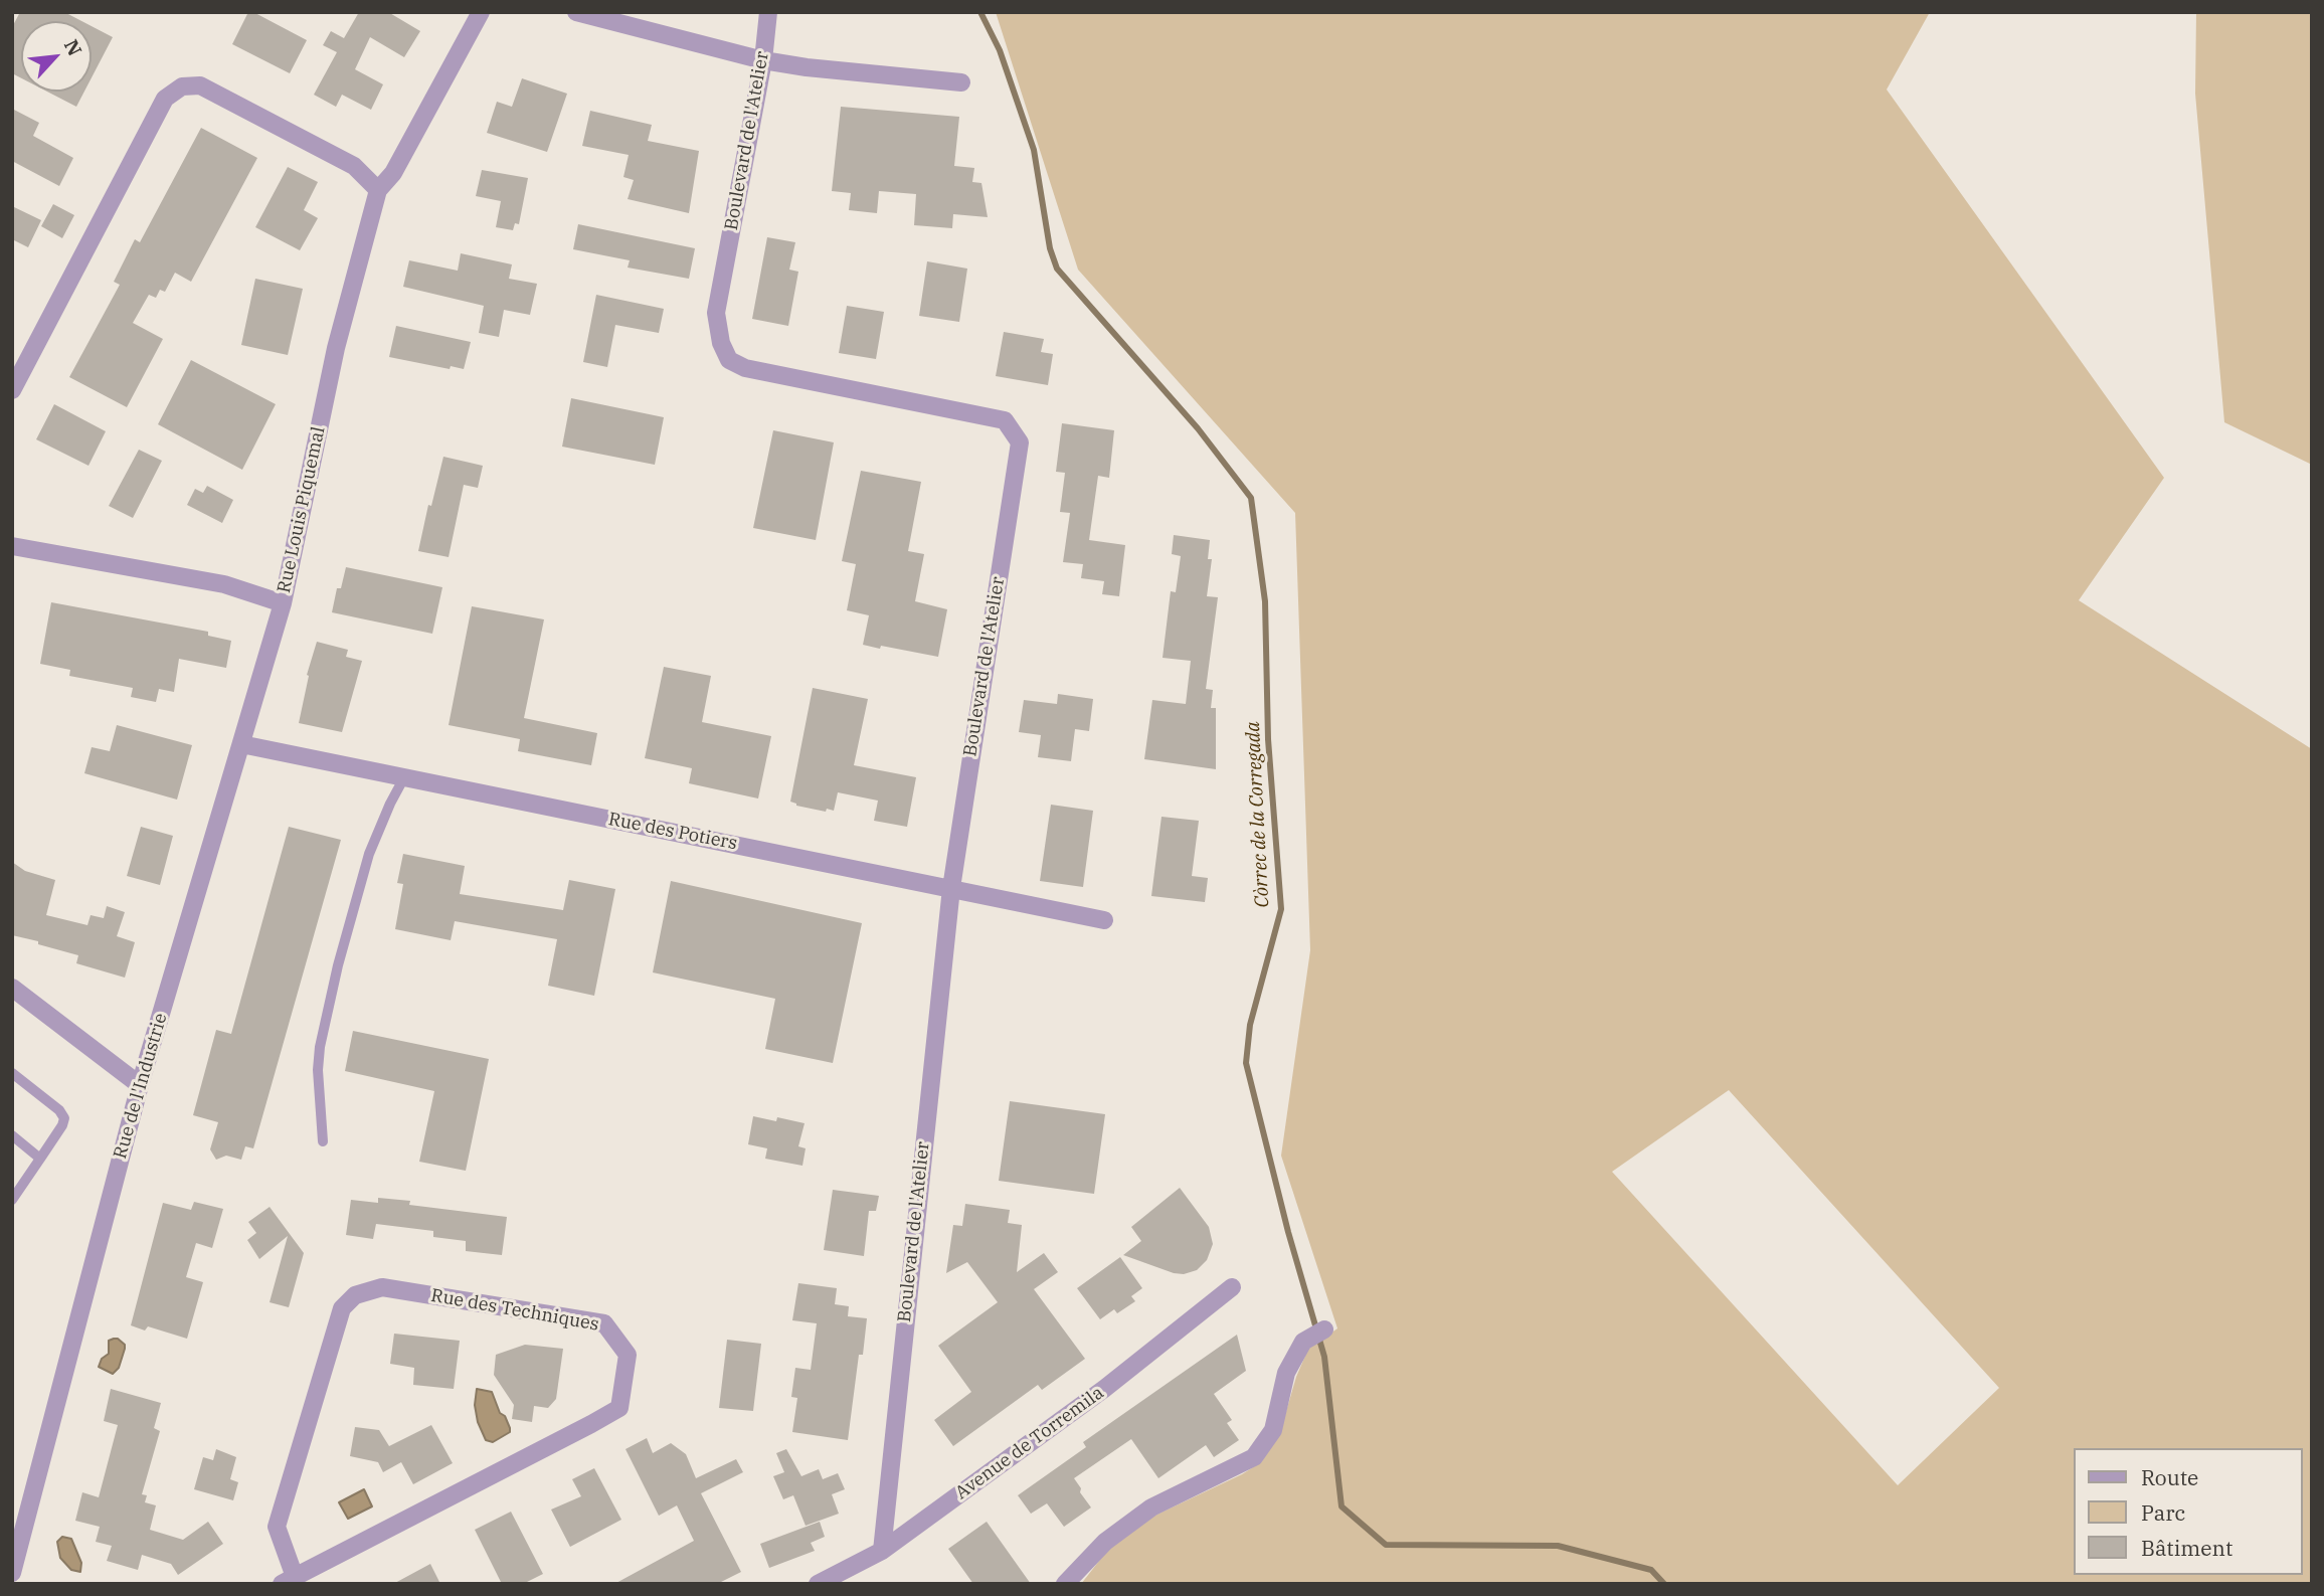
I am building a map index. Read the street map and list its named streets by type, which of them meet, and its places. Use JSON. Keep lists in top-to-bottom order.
{
  "streets": {
    "street": [
      "Boulevard de l'Atelier",
      "Rue Louis Piquemal",
      "Rue des Potiers",
      "Rue de l'Industrie",
      "Rue des Techniques",
      "Avenue de Torremila"
    ]
  },
  "crossings": [
    ["Boulevard de l'Atelier", "Rue des Potiers"],
    ["Boulevard de l'Atelier", "Avenue de Torremila"],
    ["Rue Louis Piquemal", "Rue de l'Industrie"],
    ["Rue des Potiers", "Rue de l'Industrie"]
  ],
  "water": ["Còrrec de la Corregada"],
  "legend": ["Route", "Parc", "Bâtiment"],
  "north": "top right"
}
